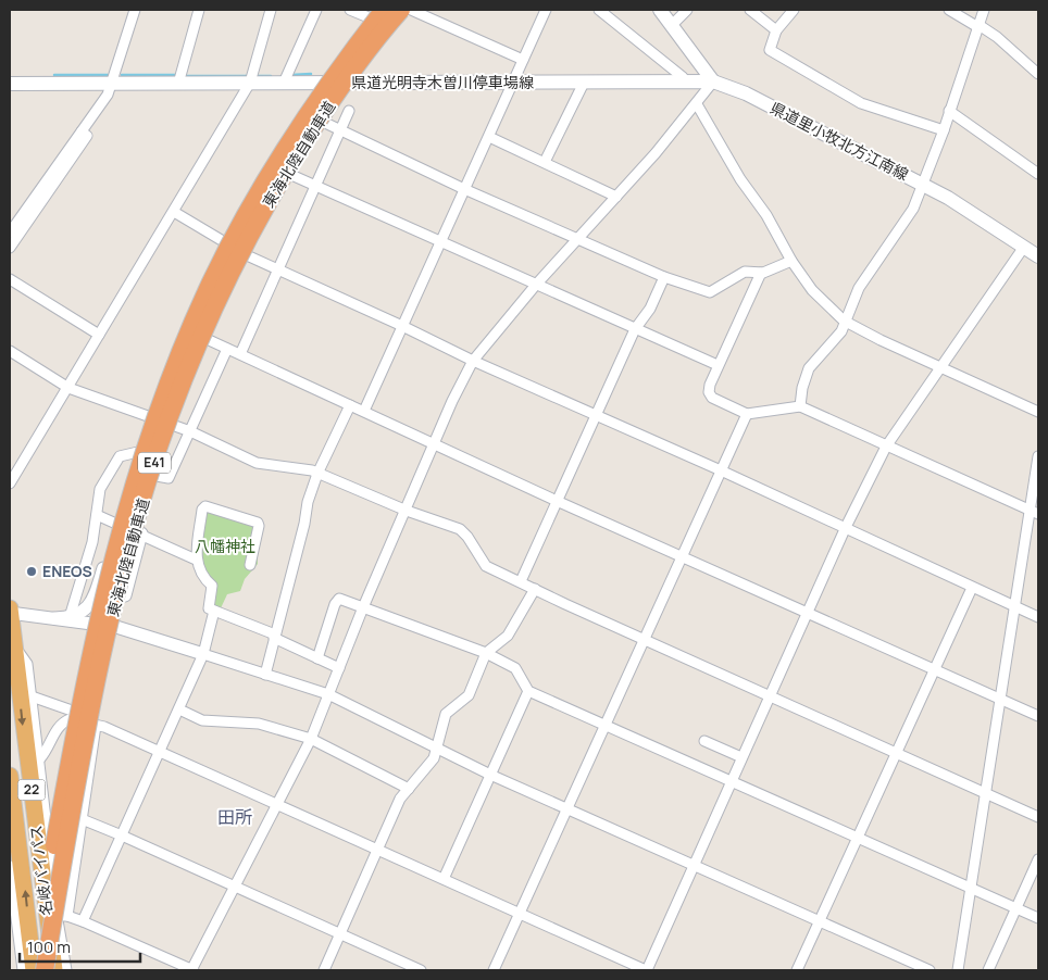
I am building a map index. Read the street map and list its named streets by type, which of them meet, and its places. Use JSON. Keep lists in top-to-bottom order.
{
  "streets": {
    "highway": [
      "東海北陸自動車道",
      "E41",
      "22",
      "名岐バイパス"
    ],
    "main road": ["県道光明寺木曽川停車場線", "県道里小牧北方江南線"]
  },
  "crossings": [
    ["県道光明寺木曽川停車場線", "県道里小牧北方江南線"],
    ["東海北陸自動車道", "名岐バイパス"]
  ],
  "districts": ["田所"],
  "parks": ["八幡神社"],
  "places": ["ENEOS"],
  "scale_bar": "100 m"
}
